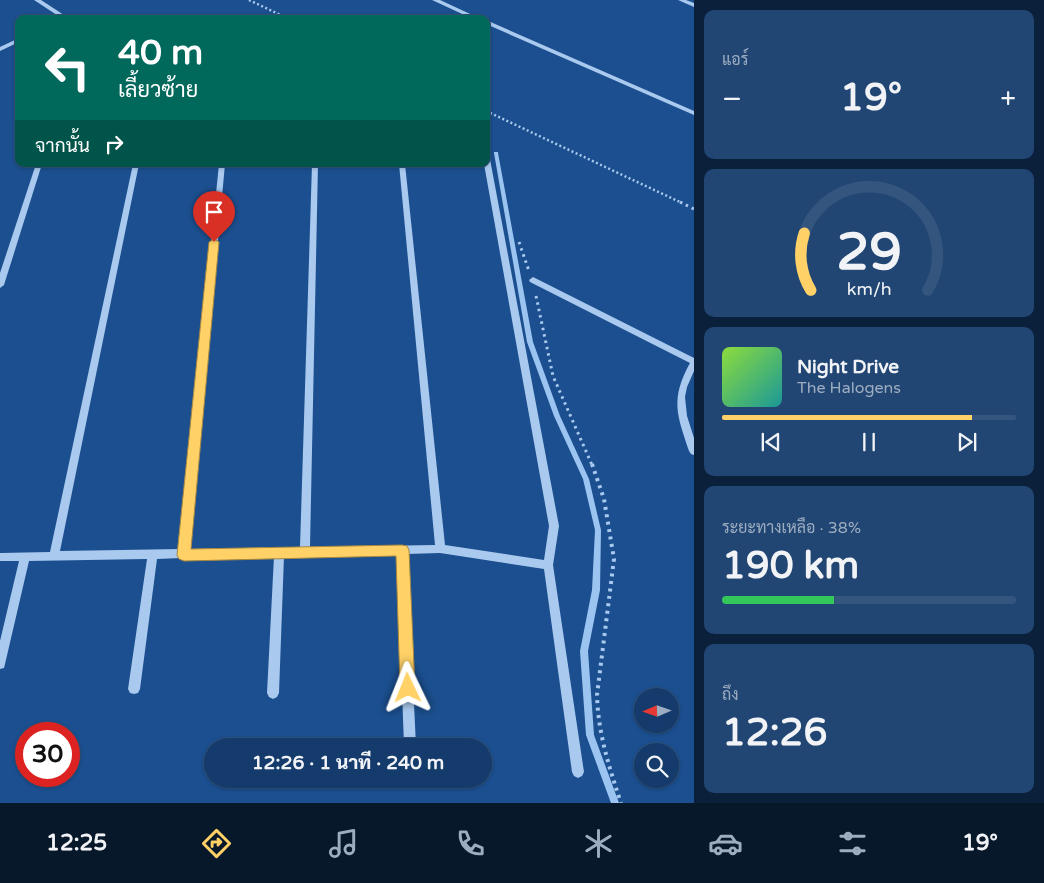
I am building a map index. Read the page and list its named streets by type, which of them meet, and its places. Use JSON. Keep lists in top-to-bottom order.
{
  "north": "left",
  "page": {
    "tile": [
      "แอร์",
      ["ระยะทางเหลือ · 38%", "190 km"],
      ["ถึง", "12:26"]
    ],
    "turn": ["40 m", "เลี้ยวซ้าย"],
    "heat": ["−", "19°", "+"],
    "then": "จากนั้น",
    "song": ["Night Drive", "The Halogens"],
    "limit": "30",
    "trip": "12:26 · 1 นาที · 240 m",
    "tabs": ["12:25", "19°"],
    "gauge": ["29", "km/h"]
  }
}
